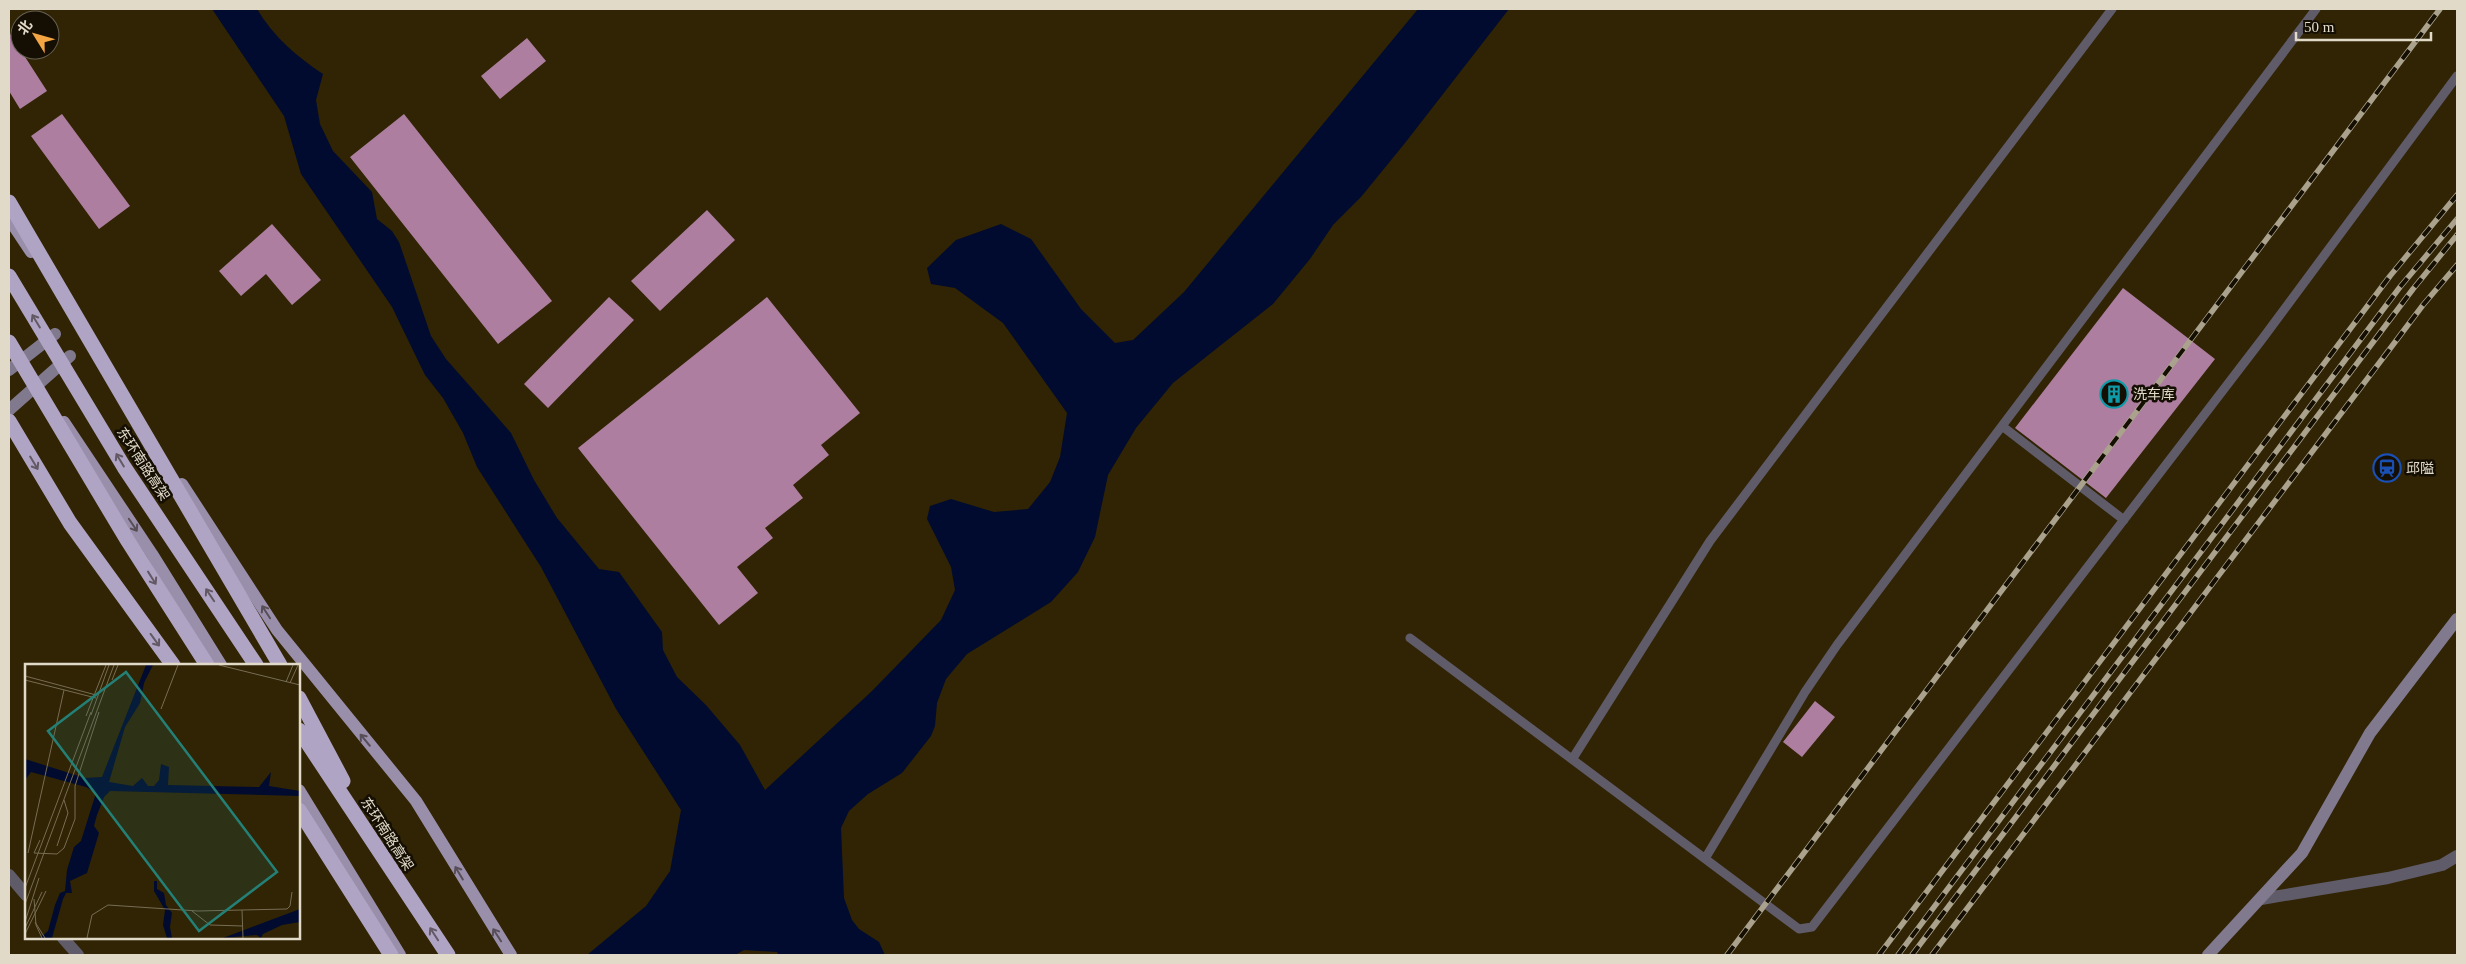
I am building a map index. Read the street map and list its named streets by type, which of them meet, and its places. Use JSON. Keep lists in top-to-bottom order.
{
  "streets": {
    "highway": ["东环南路高架"]
  },
  "places": {
    "building": ["洗车库"],
    "station": ["邱隘"]
  },
  "scale_bar": "50 m",
  "north": "top left"
}
